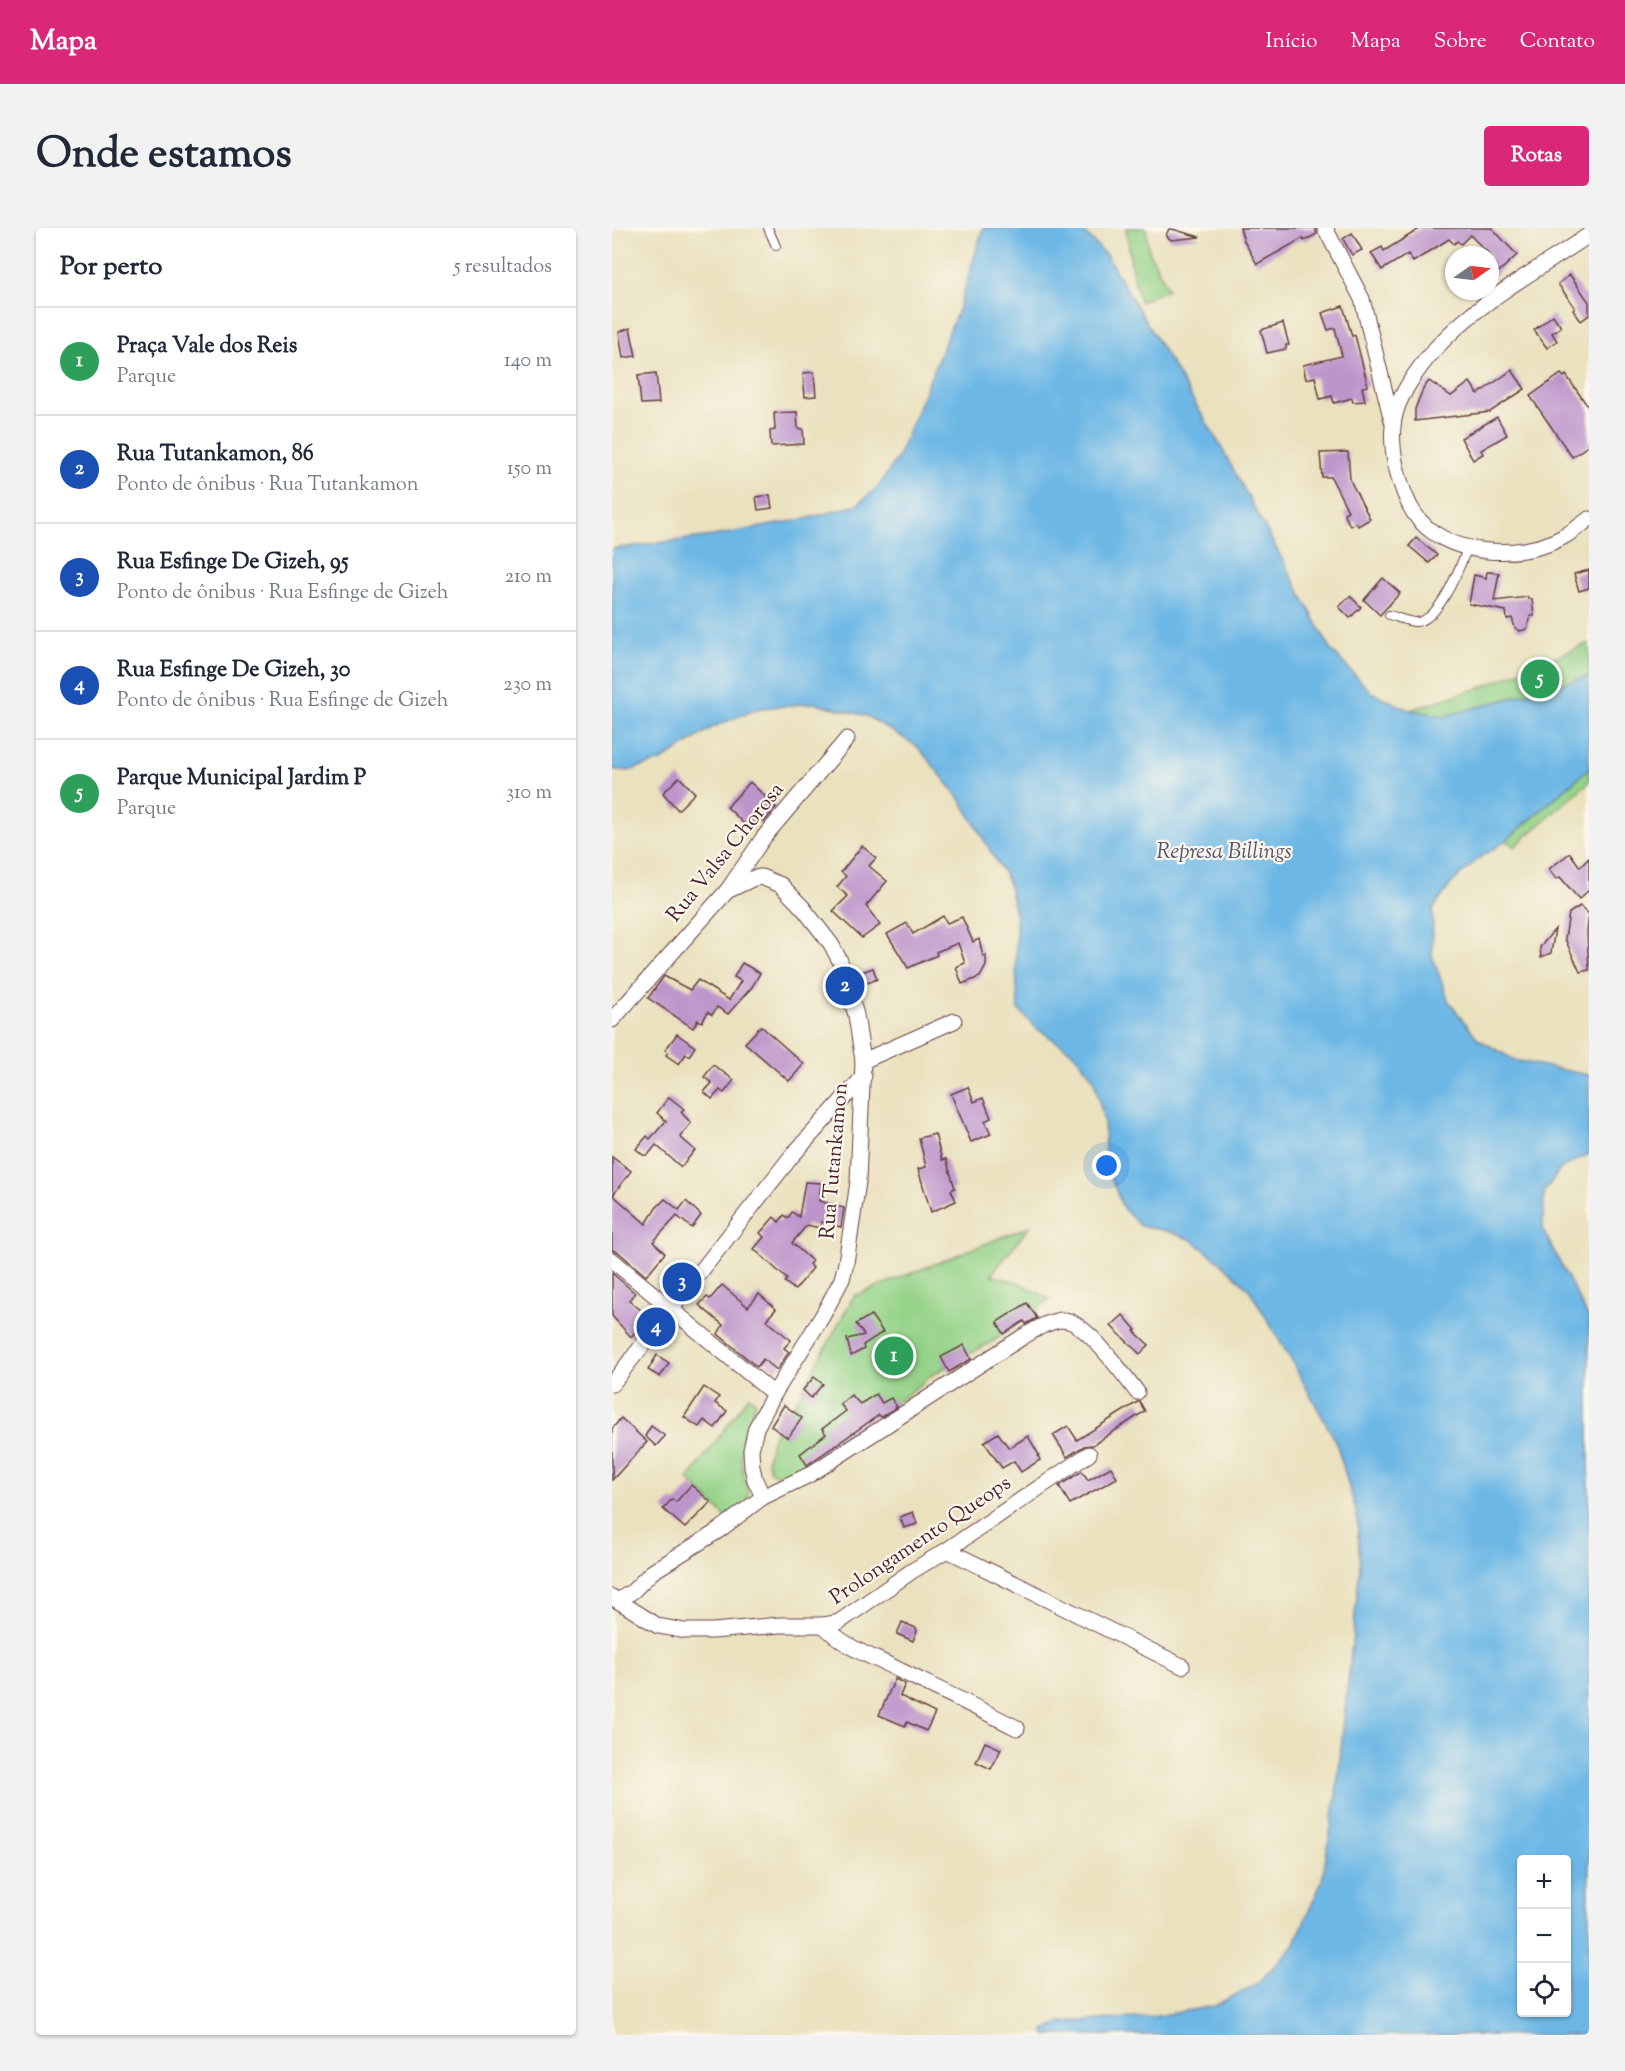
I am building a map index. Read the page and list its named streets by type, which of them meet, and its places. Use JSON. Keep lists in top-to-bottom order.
{
  "streets": {
    "street": ["Rua Valsa Chorosa", "Rua Tutankamon", "Prolongamento Queops"]
  },
  "crossings": [
    ["Rua Valsa Chorosa", "Rua Tutankamon"]
  ],
  "water": ["Represa Billings"],
  "north": "right",
  "page": {
    "header": "Mapa",
    "nav": [
      "Início",
      "Mapa",
      "Sobre",
      "Contato"
    ],
    "title": "Onde estamos",
    "buttons": "Rotas",
    "heading": ["Por perto", "5 resultados"],
    "list": [
      {
        "mark": "1",
        "name": "Praça Vale dos Reis",
        "note": "Parque",
        "value": "140 m"
      },
      {
        "mark": "2",
        "name": "Rua Tutankamon, 86",
        "note": "Ponto de ônibus · Rua Tutankamon",
        "value": "150 m"
      },
      {
        "mark": "3",
        "name": "Rua Esfinge De Gizeh, 95",
        "note": "Ponto de ônibus · Rua Esfinge de Gizeh",
        "value": "210 m"
      },
      {
        "mark": "4",
        "name": "Rua Esfinge De Gizeh, 30",
        "note": "Ponto de ônibus · Rua Esfinge de Gizeh",
        "value": "230 m"
      },
      {
        "mark": "5",
        "name": "Parque Municipal Jardim P",
        "note": "Parque",
        "value": "310 m"
      }
    ],
    "pins": [
      "5",
      "2",
      "3",
      "4",
      "1"
    ],
    "map_buttons": ["+", "−"]
  }
}
